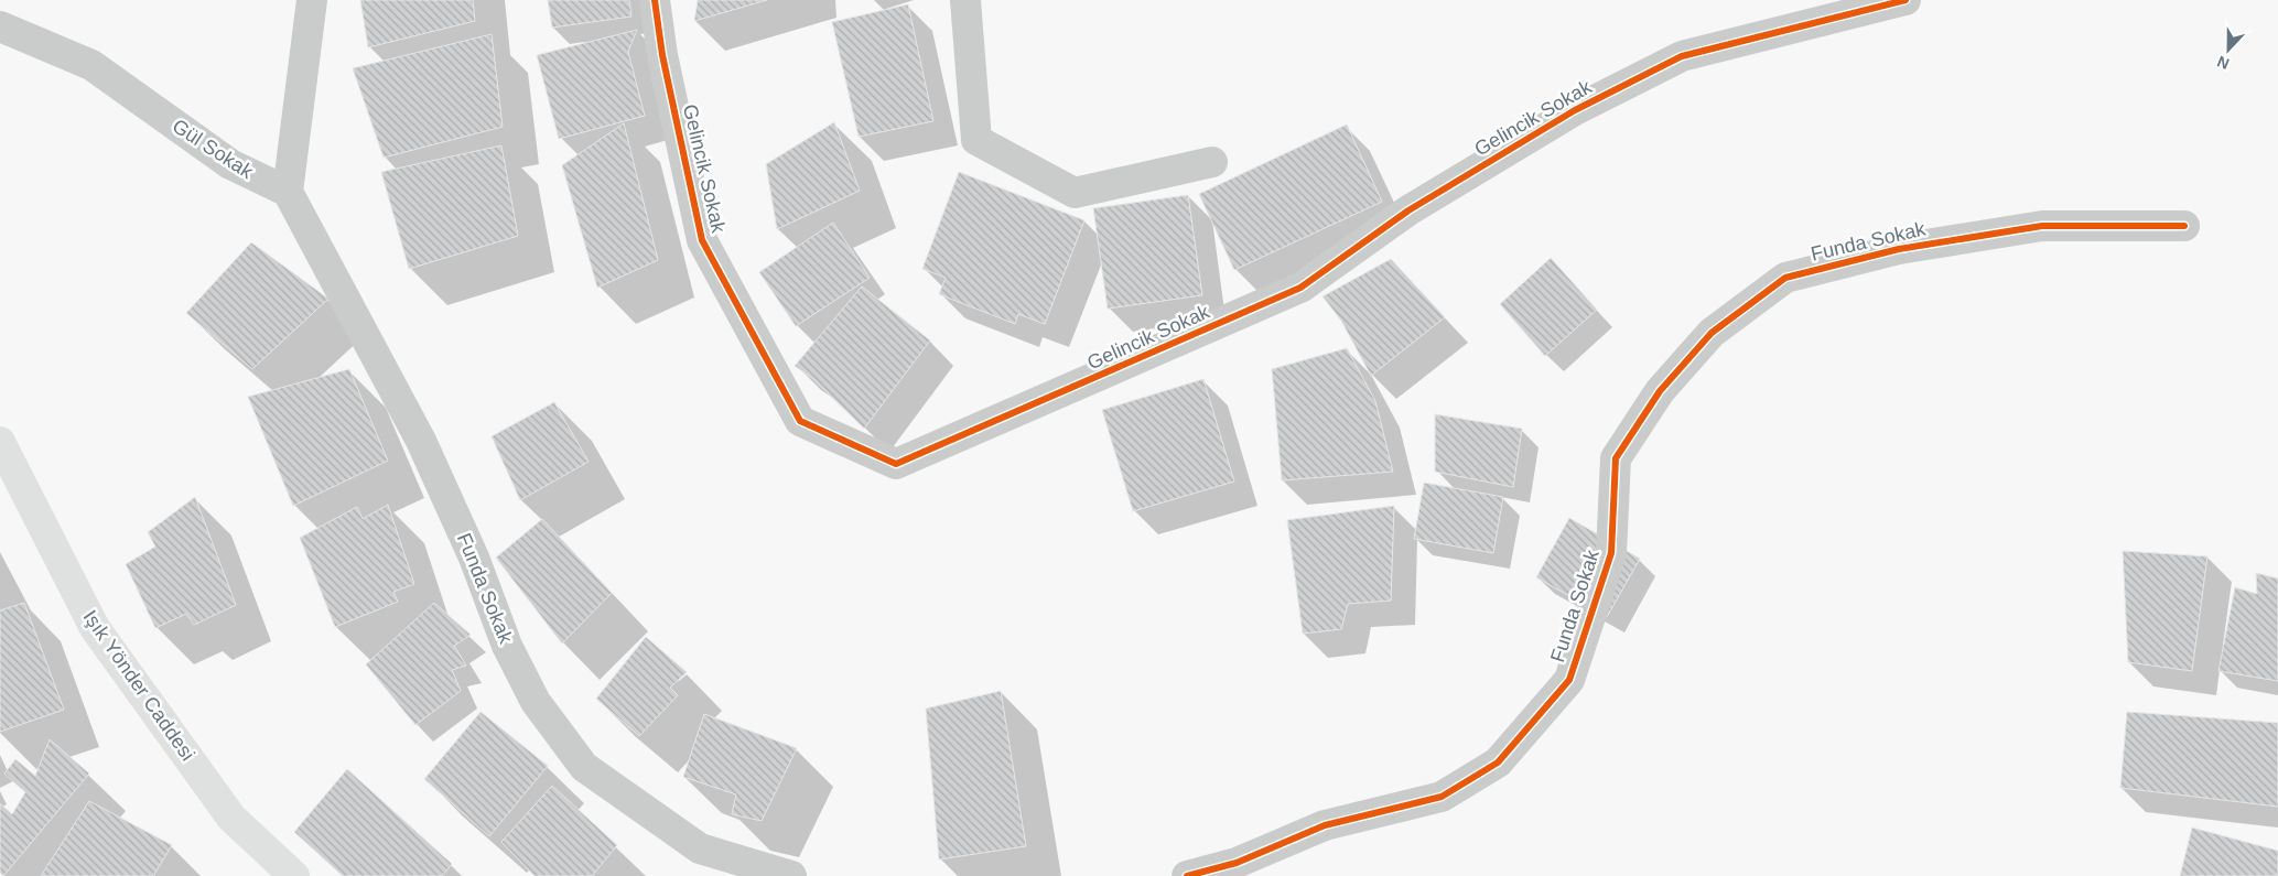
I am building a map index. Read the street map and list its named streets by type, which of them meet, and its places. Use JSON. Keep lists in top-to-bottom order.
{
  "streets": {
    "street": [
      "Gelincik Sokak",
      "Gül Sokak",
      "Funda Sokak",
      "Işık Yönder Caddesi"
    ]
  },
  "crossings": [
    ["Gül Sokak", "Funda Sokak"]
  ],
  "north": "bottom"
}
